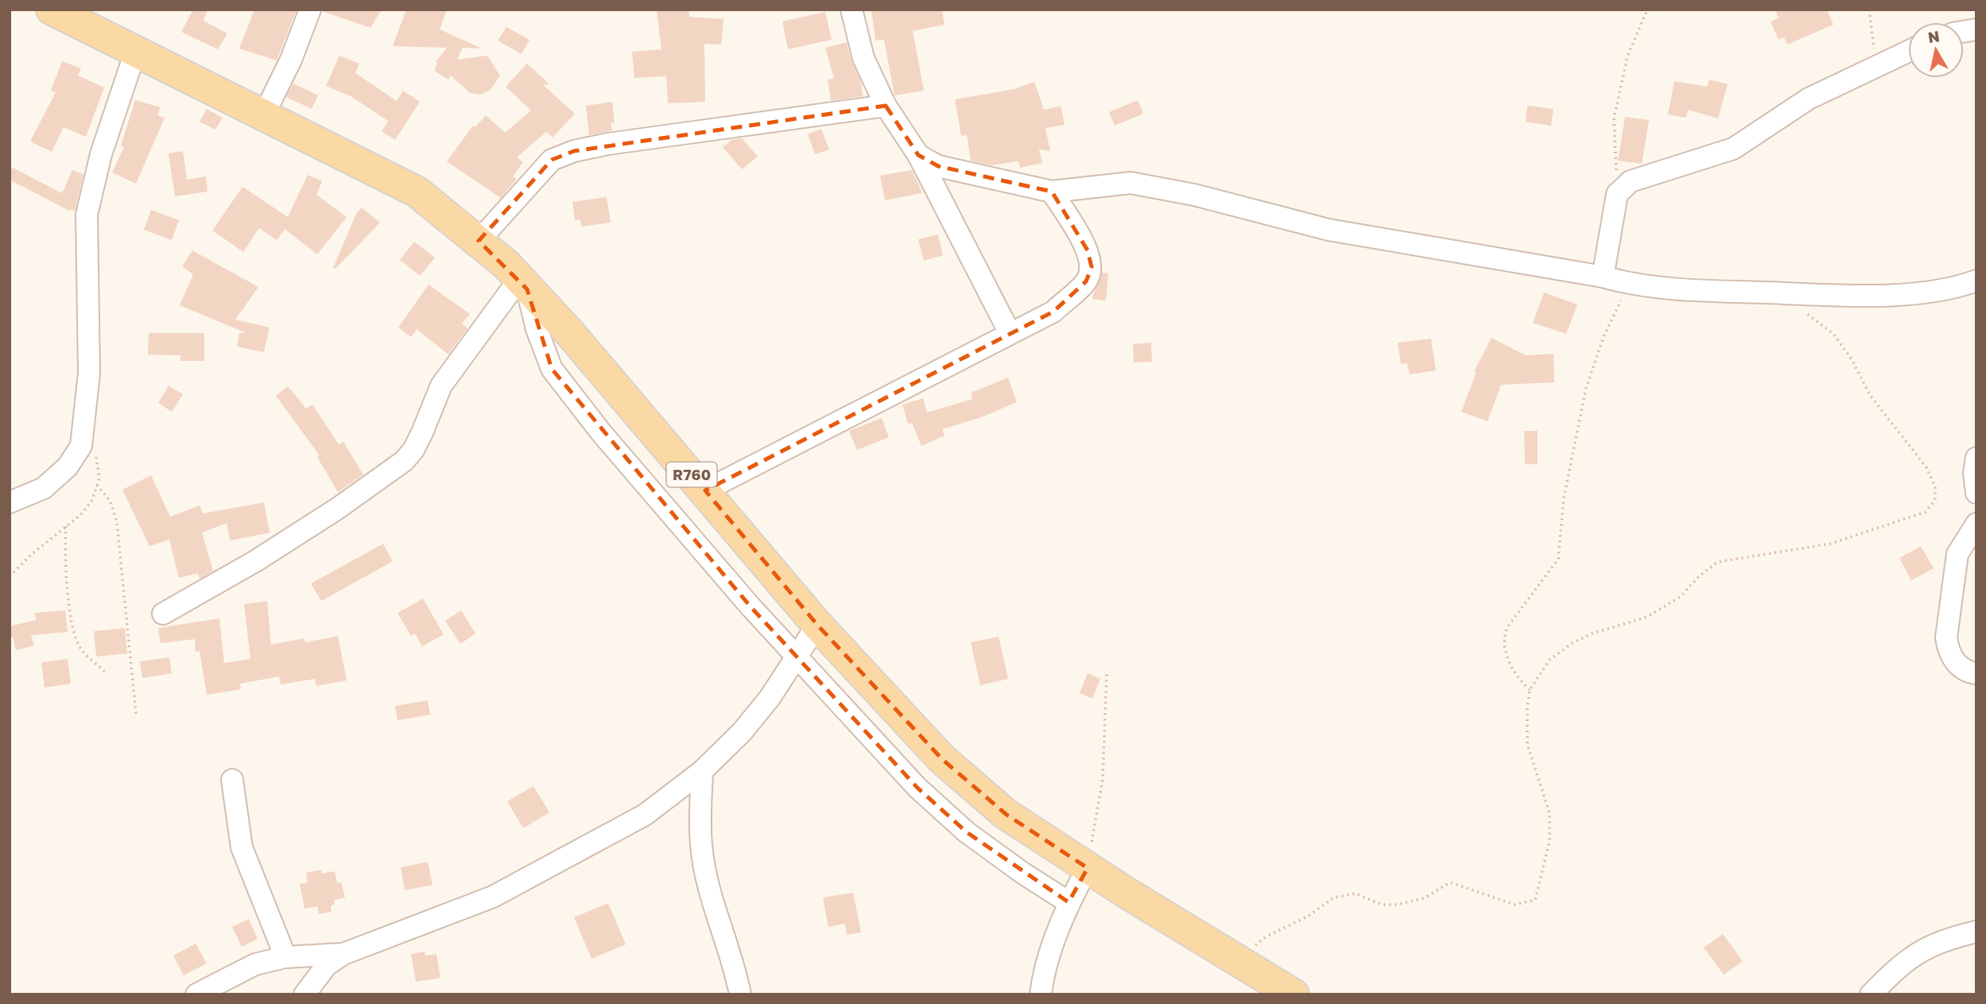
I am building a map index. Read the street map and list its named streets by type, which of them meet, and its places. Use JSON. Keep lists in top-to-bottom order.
{
  "streets": {
    "main road": ["R760"]
  },
  "north": "top"
}
